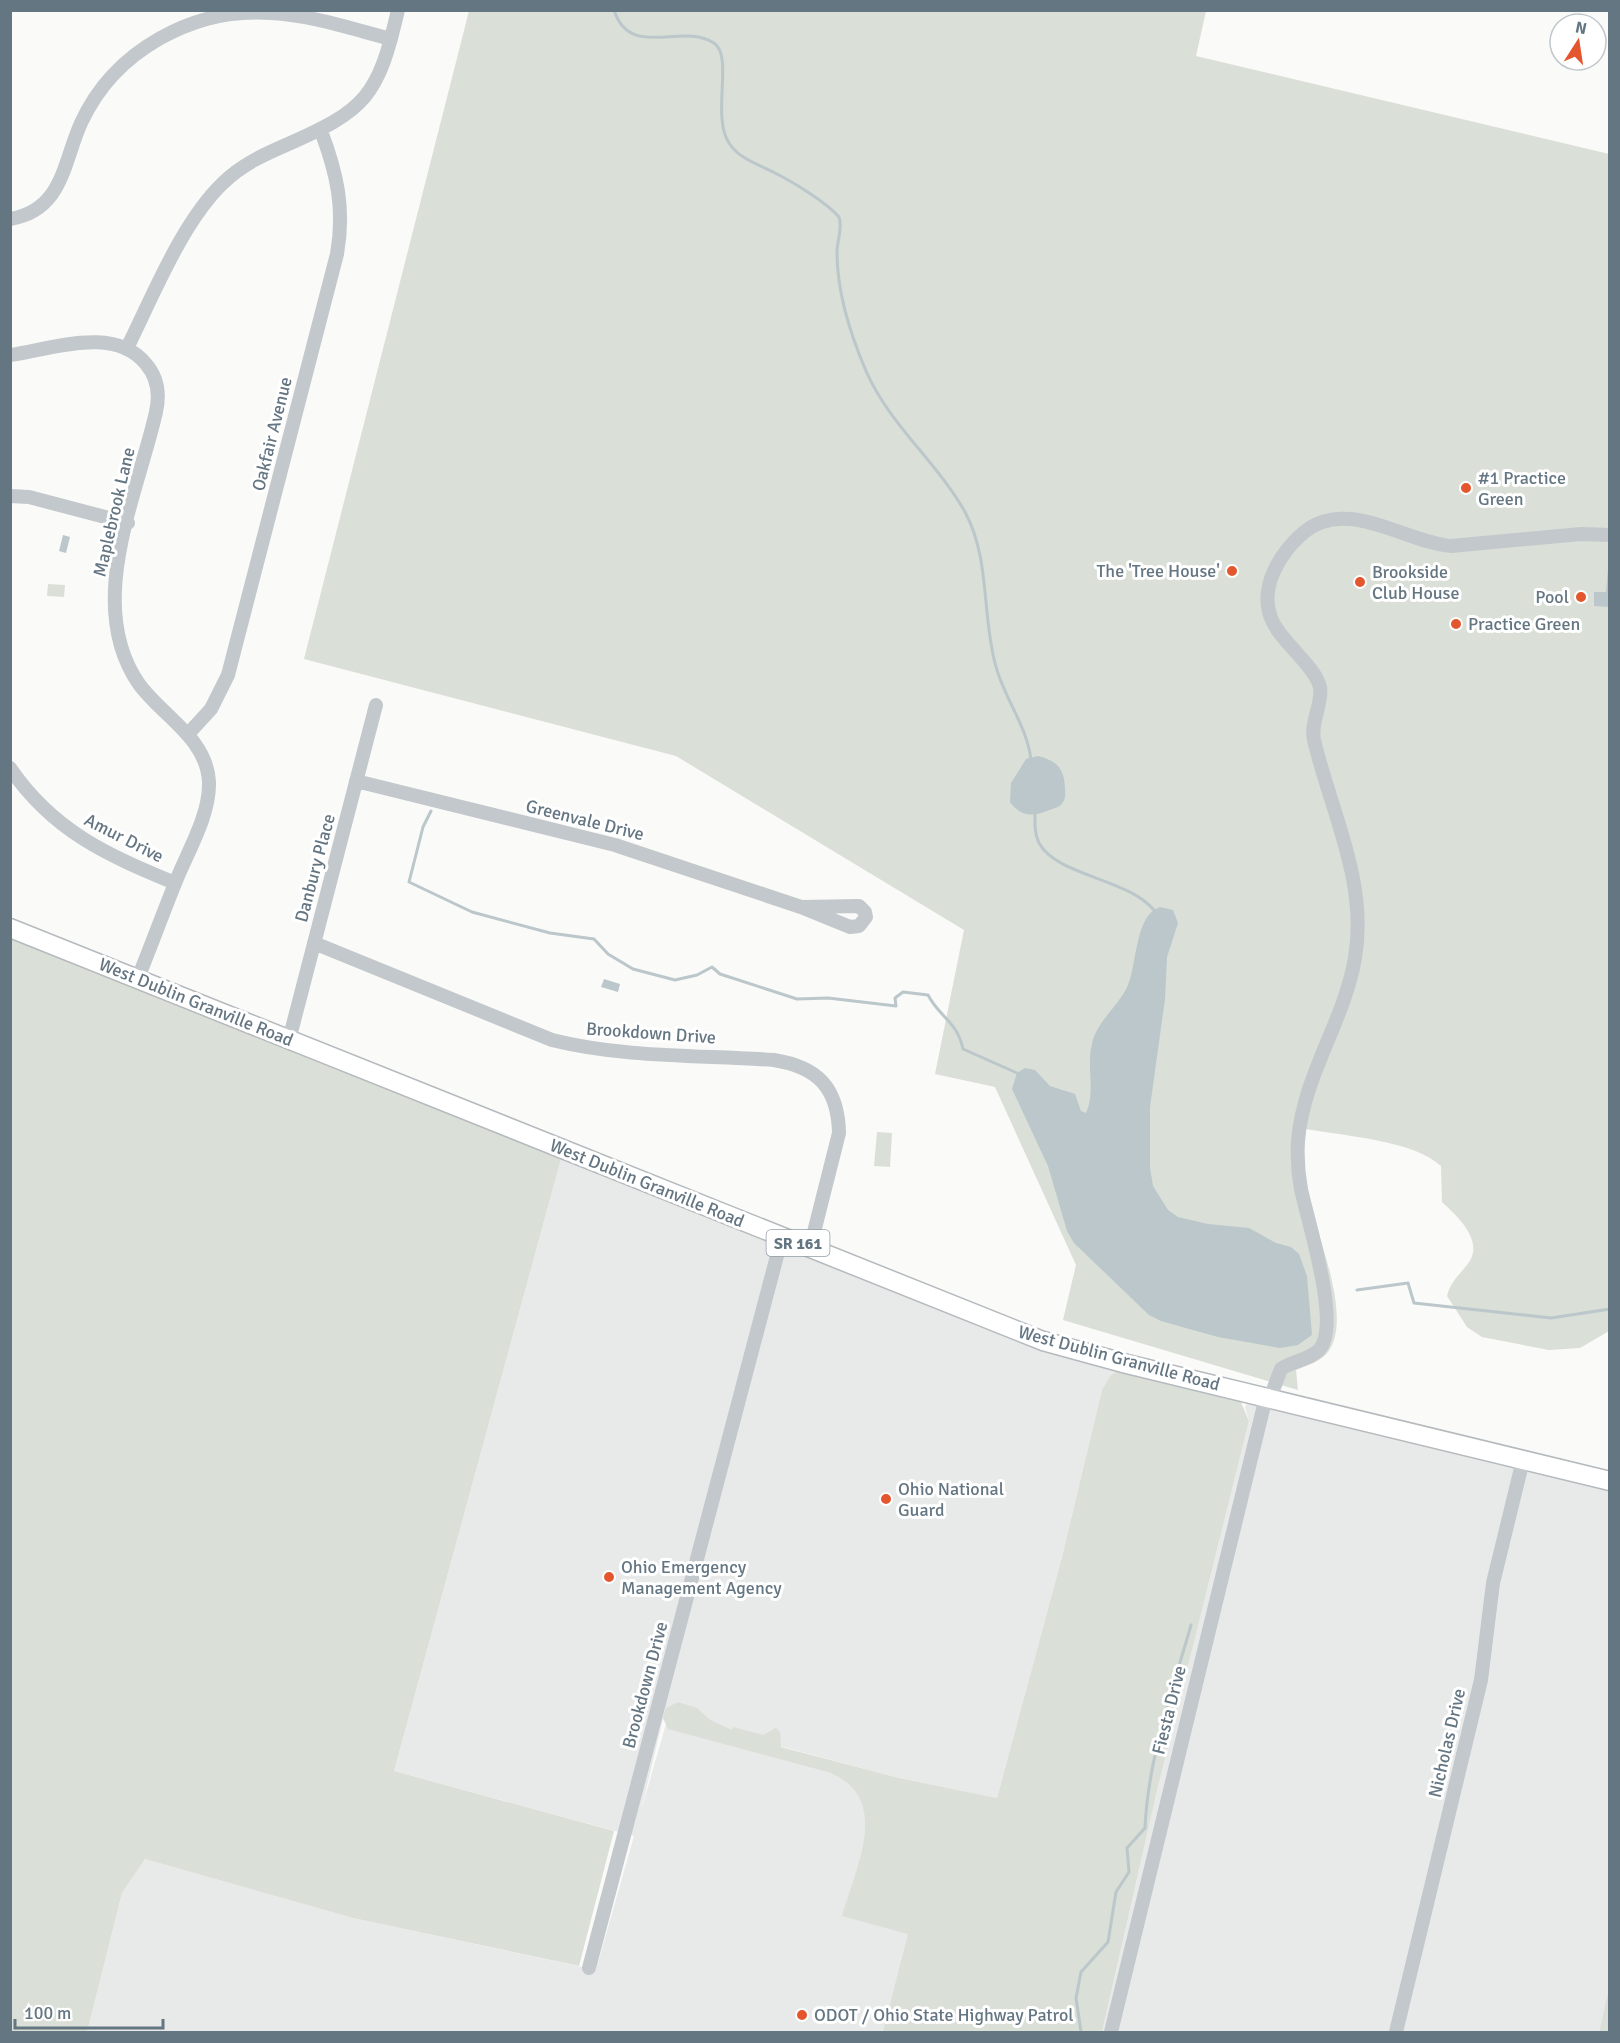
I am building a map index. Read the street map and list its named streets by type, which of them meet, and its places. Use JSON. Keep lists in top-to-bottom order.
{
  "streets": {
    "main road": ["West Dublin Granville Road", "SR 161"],
    "street": [
      "Oakfair Avenue",
      "Maplebrook Lane",
      "Greenvale Drive",
      "Amur Drive",
      "Danbury Place",
      "Brookdown Drive",
      "Fiesta Drive",
      "Nicholas Drive"
    ]
  },
  "crossings": [
    ["Oakfair Avenue", "Maplebrook Lane"],
    ["Maplebrook Lane", "Amur Drive"],
    ["Maplebrook Lane", "West Dublin Granville Road"],
    ["Greenvale Drive", "Danbury Place"],
    ["Danbury Place", "West Dublin Granville Road"],
    ["Danbury Place", "Brookdown Drive"],
    ["West Dublin Granville Road", "Brookdown Drive"],
    ["West Dublin Granville Road", "Fiesta Drive"],
    ["West Dublin Granville Road", "Nicholas Drive"]
  ],
  "places": [
    "#1 Practice Green",
    "The 'Tree House'",
    "Brookside Club House",
    "Pool",
    "Practice Green",
    "Ohio National Guard",
    "Ohio Emergency Management Agency",
    "ODOT / Ohio State Highway Patrol"
  ],
  "scale_bar": "100 m",
  "north": "top"
}
